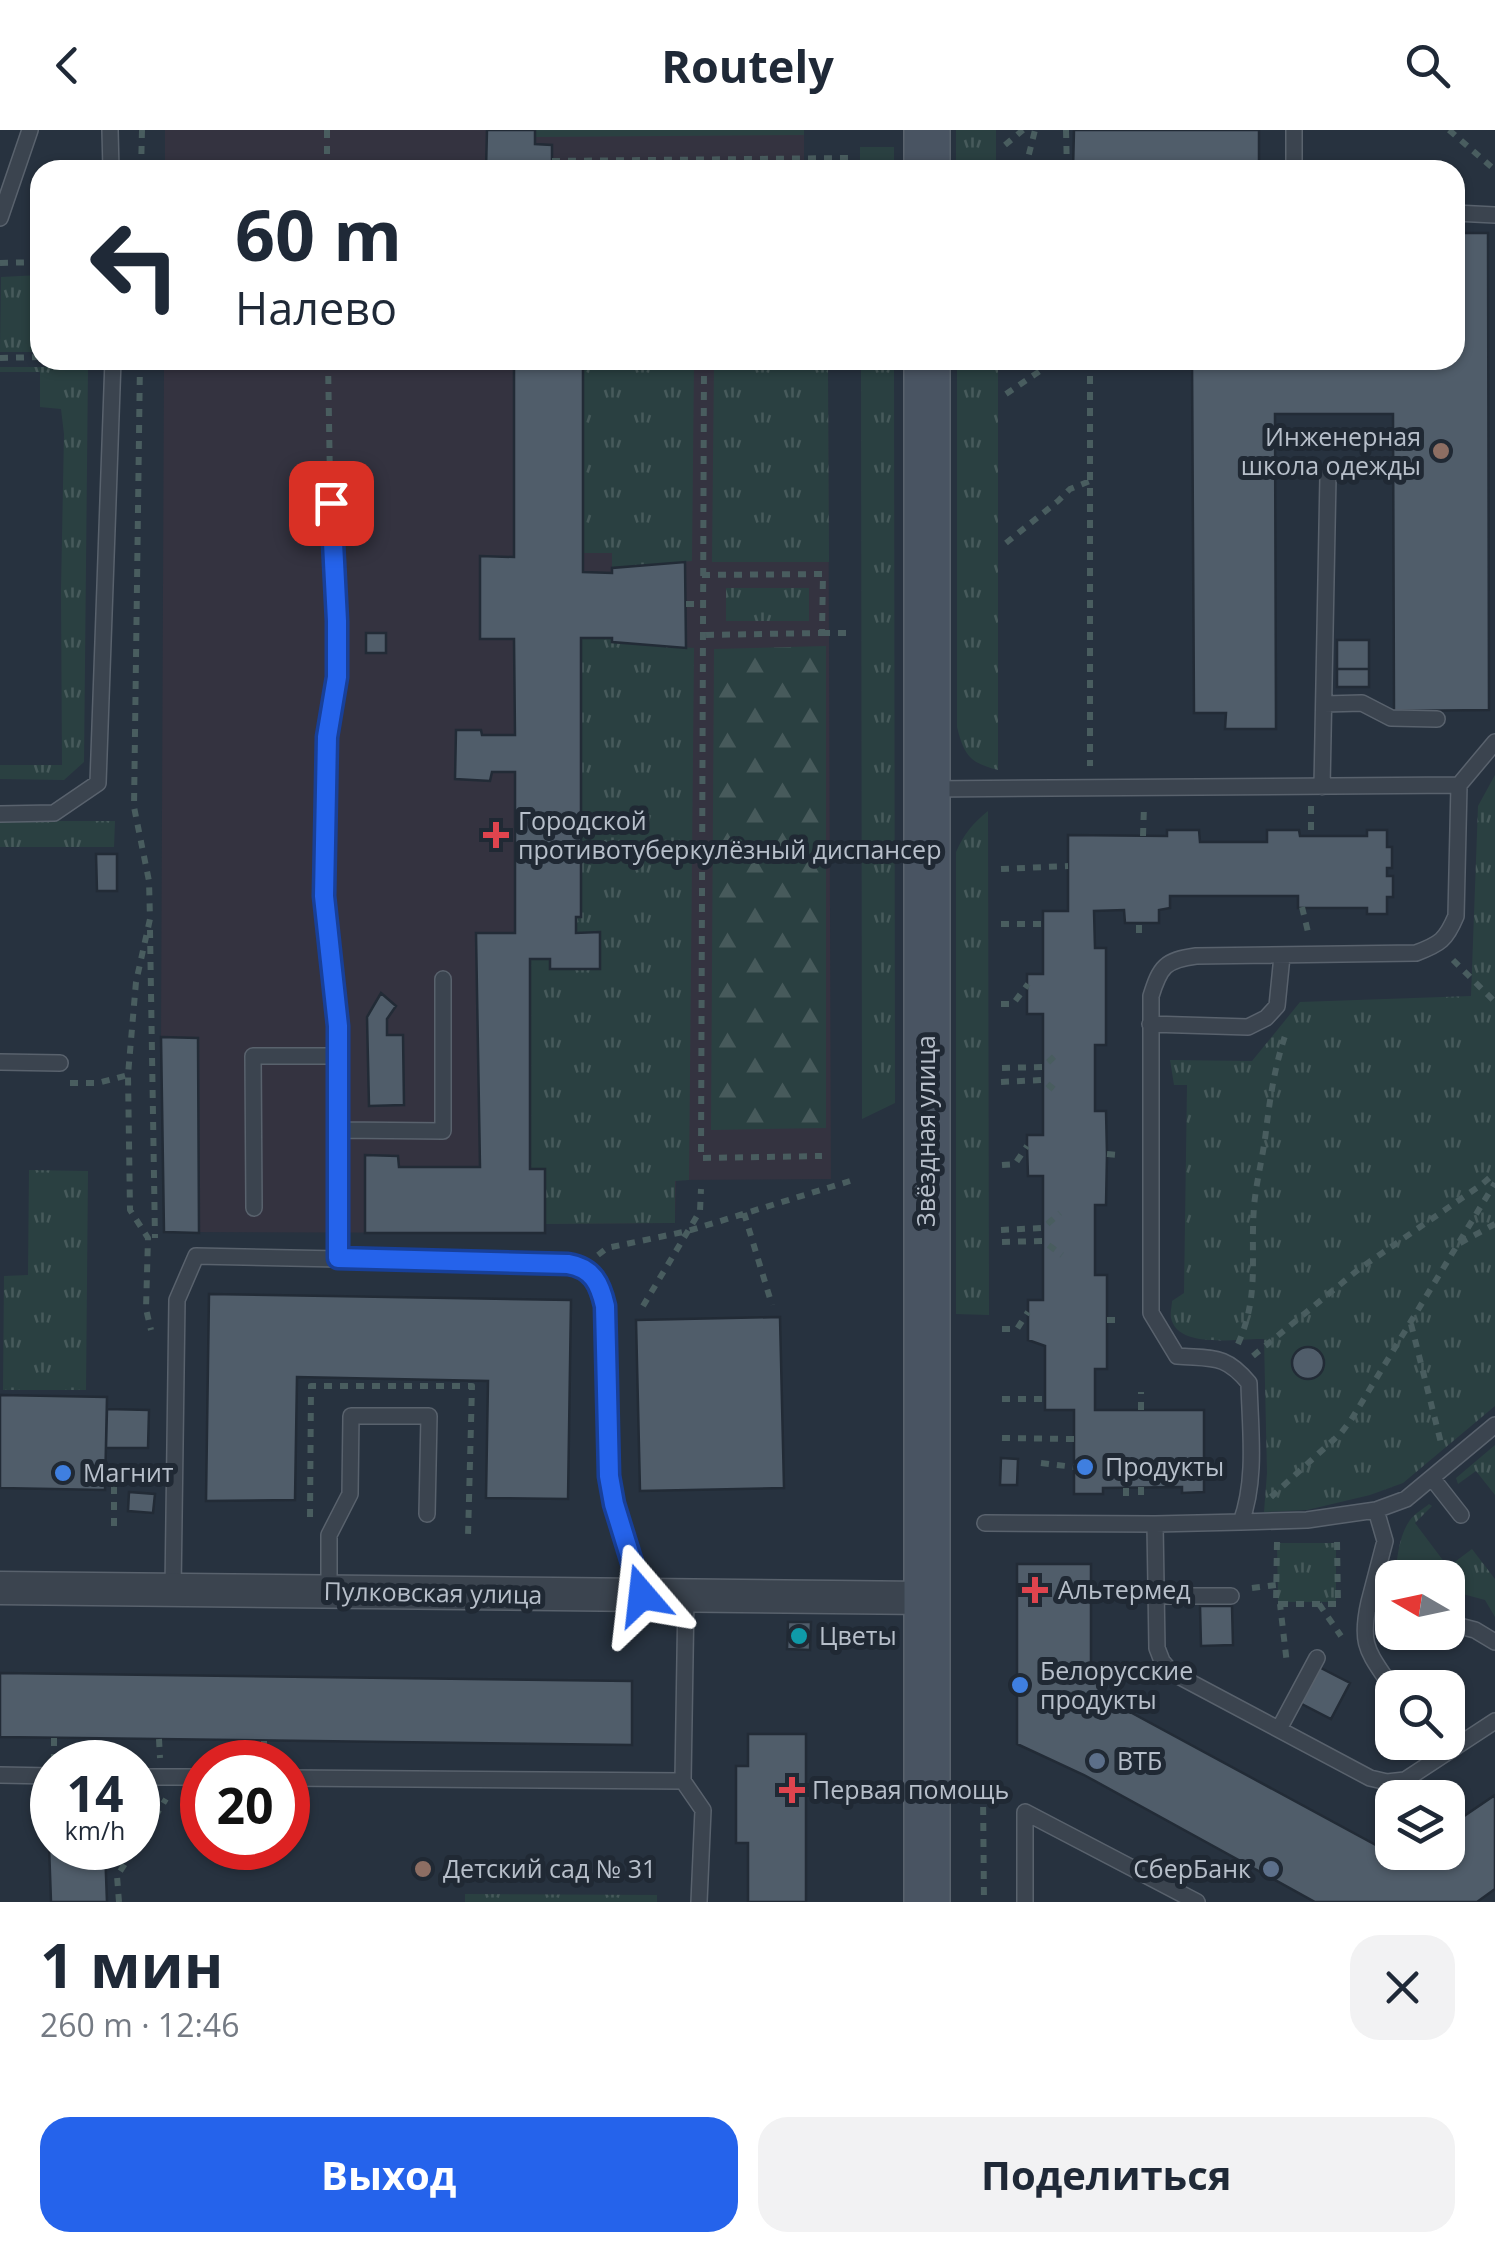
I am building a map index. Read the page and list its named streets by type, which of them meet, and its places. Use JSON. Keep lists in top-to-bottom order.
{
  "streets": {
    "street": ["Звёздная улица", "Пулковская улица"]
  },
  "crossings": [
    ["Звёздная улица", "Пулковская улица"]
  ],
  "places": {
    "other": [
      "Инженерная школа одежды",
      "Продукты",
      "Магнит",
      "Цветы",
      "Белорусские продукты",
      "ВТБ",
      "Детский сад № 31",
      "СберБанк"
    ],
    "health": ["Городской противотуберкулёзный диспансер", "Альтермед", "Первая помощь"]
  },
  "north": "left",
  "page": {
    "header": "Routely",
    "turn": ["60 m", "Налево"],
    "speed": "14 km/h",
    "limit": "20",
    "heading": ["1 мин", "260 m · 12:46"],
    "buttons": ["Выход", "Поделиться"]
  }
}
